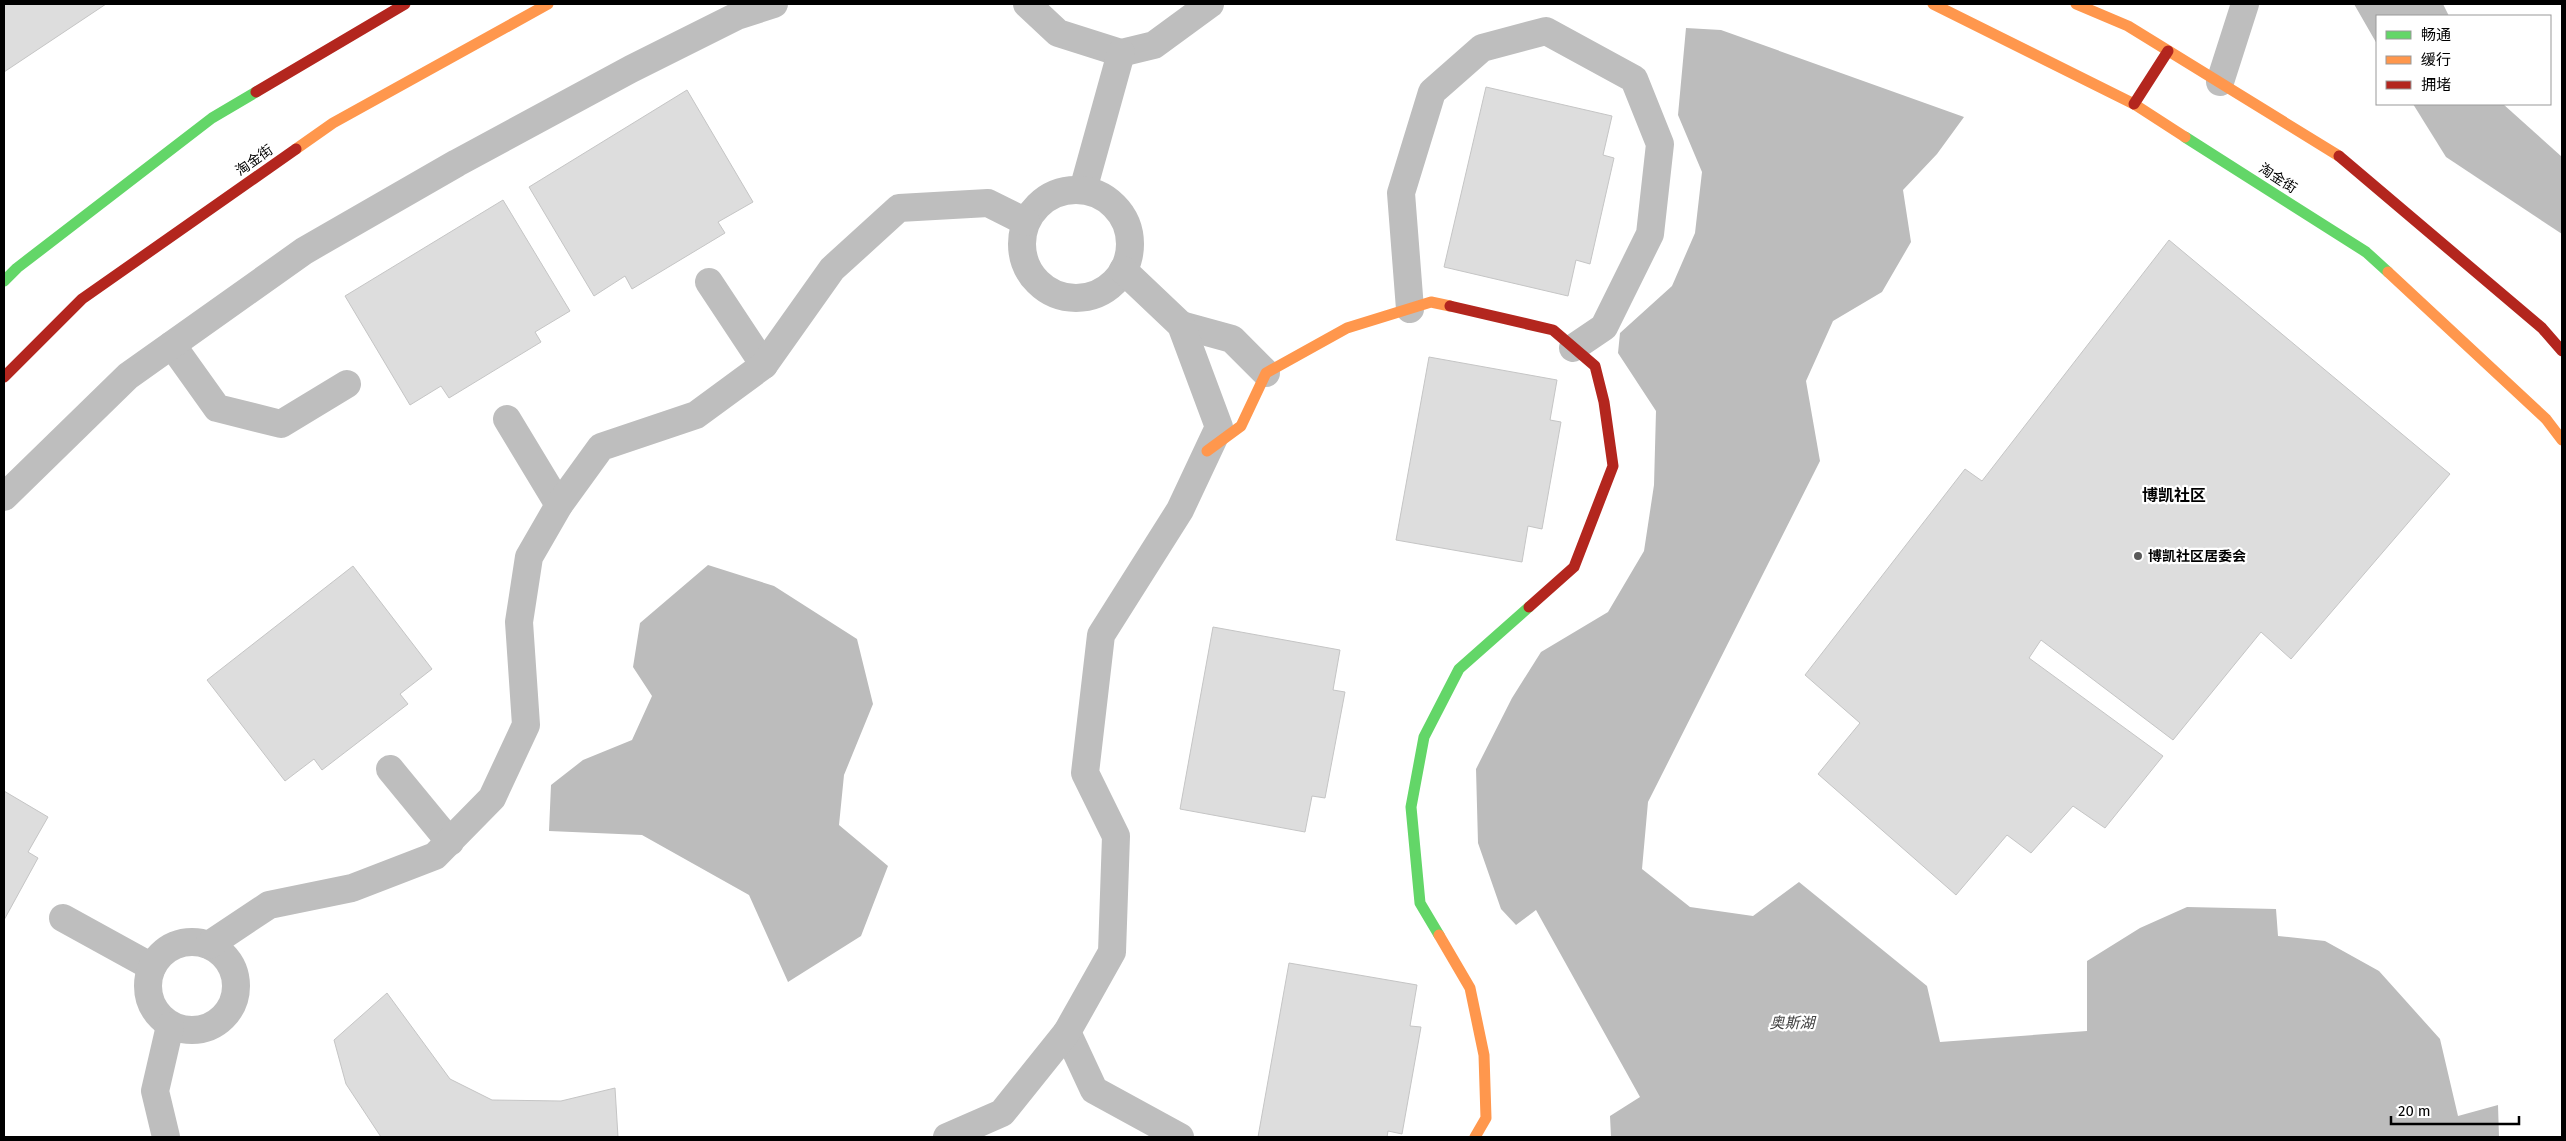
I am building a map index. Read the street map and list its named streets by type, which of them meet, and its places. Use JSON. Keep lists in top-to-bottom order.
{
  "streets": {
    "street": ["淘金街"]
  },
  "districts": ["博凯社区"],
  "water": ["奥斯湖"],
  "places": ["博凯社区居委会"],
  "legend": ["畅通", "缓行", "拥堵"],
  "scale_bar": "20 m"
}
